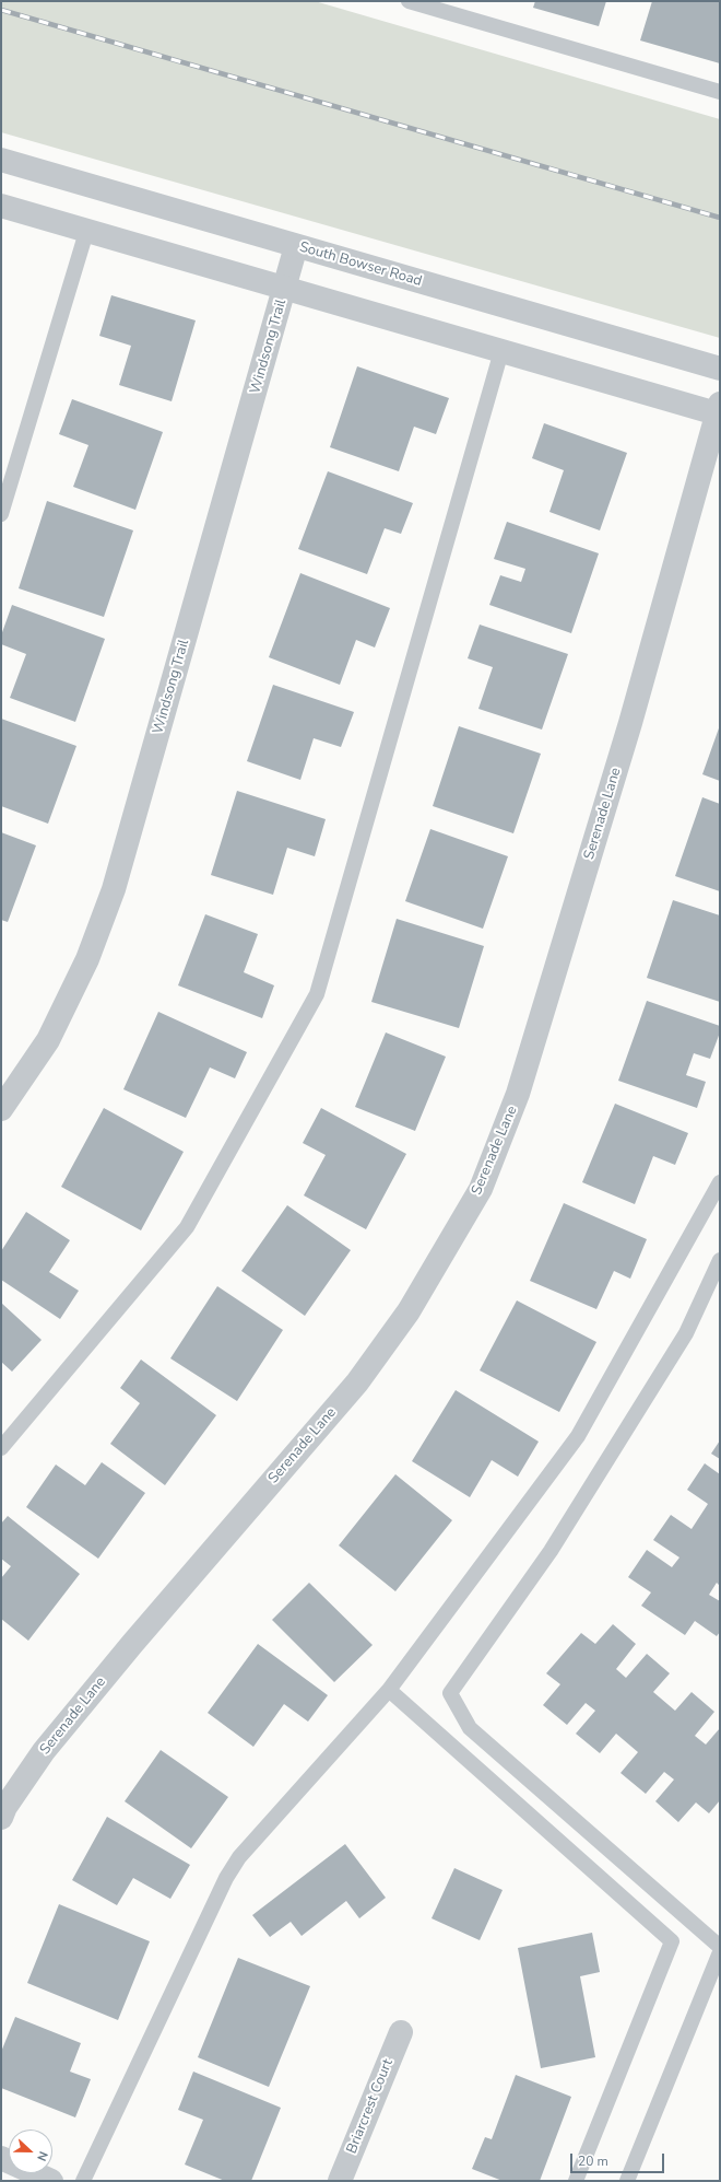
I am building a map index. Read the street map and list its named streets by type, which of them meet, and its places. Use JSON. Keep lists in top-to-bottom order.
{
  "streets": {
    "street": [
      "South Bowser Road",
      "Windsong Trail",
      "Serenade Lane",
      "Briarcrest Court"
    ]
  },
  "crossings": [
    ["South Bowser Road", "Windsong Trail"]
  ],
  "scale_bar": "20 m",
  "north": "right"
}
